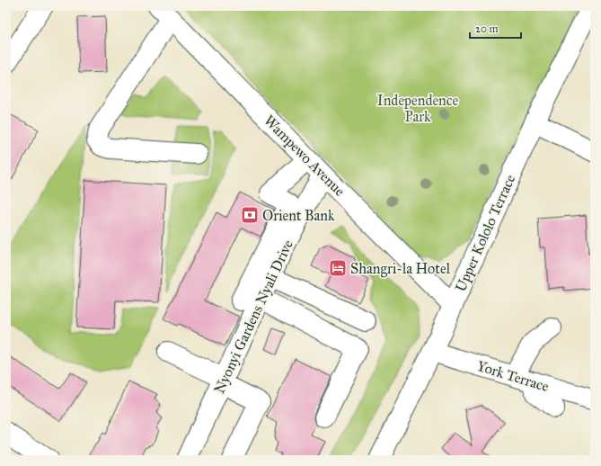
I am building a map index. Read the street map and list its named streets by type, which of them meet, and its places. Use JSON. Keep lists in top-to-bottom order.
{
  "streets": {
    "street": [
      "Wampewo Avenue",
      "Upper Kololo Terrace",
      "Nyonyi Gardens Nyali Drive",
      "York Terrace"
    ]
  },
  "crossings": [
    ["Wampewo Avenue", "Upper Kololo Terrace"],
    ["Wampewo Avenue", "Nyonyi Gardens Nyali Drive"],
    ["Upper Kololo Terrace", "York Terrace"]
  ],
  "parks": ["Independence Park"],
  "places": {
    "bank": ["Orient Bank"],
    "hotel": ["Shangri-la Hotel"]
  },
  "scale_bar": "20 m"
}
